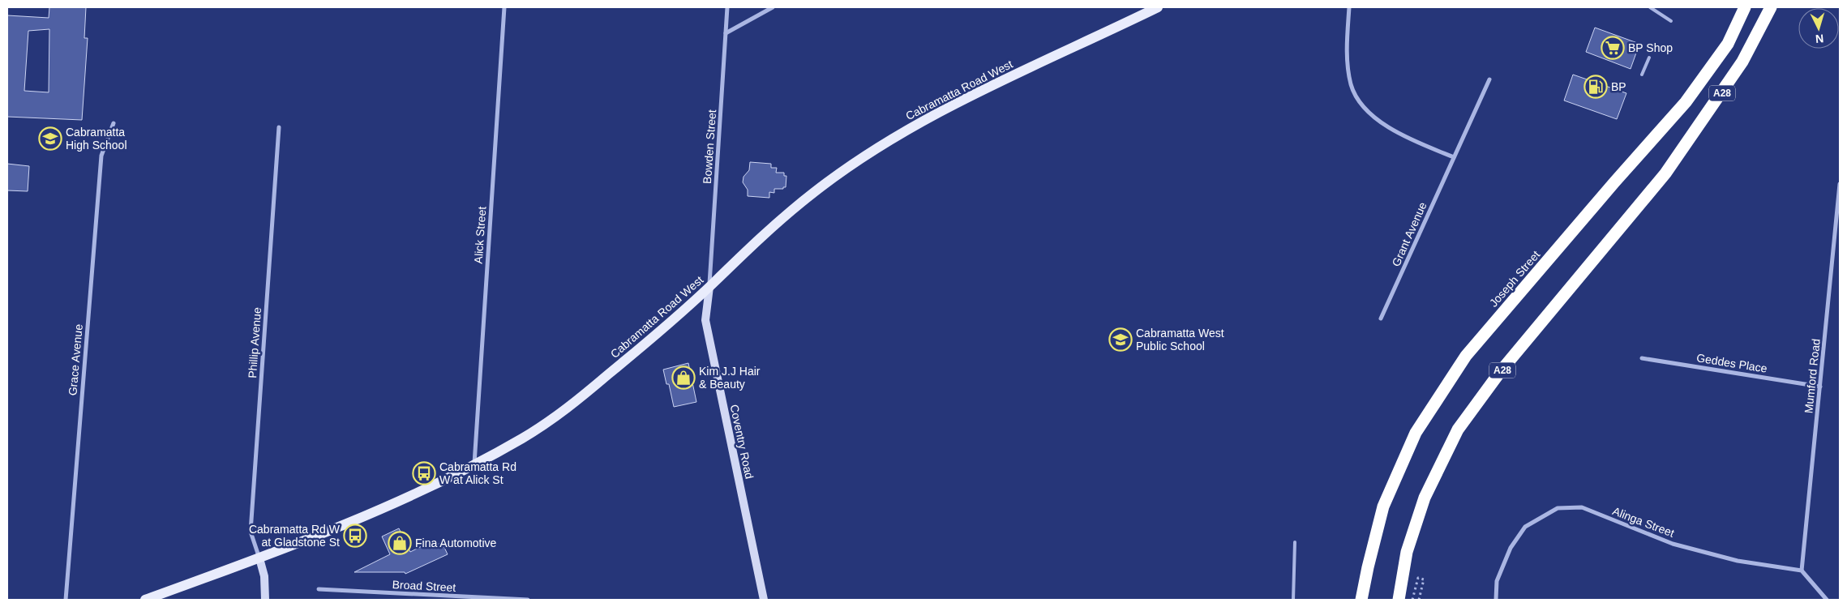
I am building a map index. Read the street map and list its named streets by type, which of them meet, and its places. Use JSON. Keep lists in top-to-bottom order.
{
  "streets": {
    "highway": ["A28", "Joseph Street"],
    "main road": ["Cabramatta Road West"],
    "street": [
      "Bowden Street",
      "Grant Avenue",
      "Alick Street",
      "Phillip Avenue",
      "Grace Avenue",
      "Geddes Place",
      "Mumford Road",
      "Coventry Road",
      "Alinga Street",
      "Broad Street"
    ]
  },
  "crossings": [
    ["Cabramatta Road West", "Bowden Street"],
    ["Cabramatta Road West", "Alick Street"],
    ["Cabramatta Road West", "Phillip Avenue"],
    ["Cabramatta Road West", "Coventry Road"],
    ["Bowden Street", "Coventry Road"],
    ["Geddes Place", "Mumford Road"],
    ["Mumford Road", "Alinga Street"]
  ],
  "places": {
    "supermarket": ["BP Shop"],
    "fuel station": ["BP"],
    "school or university": ["Cabramatta High School", "Cabramatta West Public School"],
    "shop": ["Kim J.J Hair & Beauty", "Fina Automotive"],
    "bus stop": ["Cabramatta Rd W at Alick St", "Cabramatta Rd W at Gladstone St"]
  },
  "north": "bottom"
}
